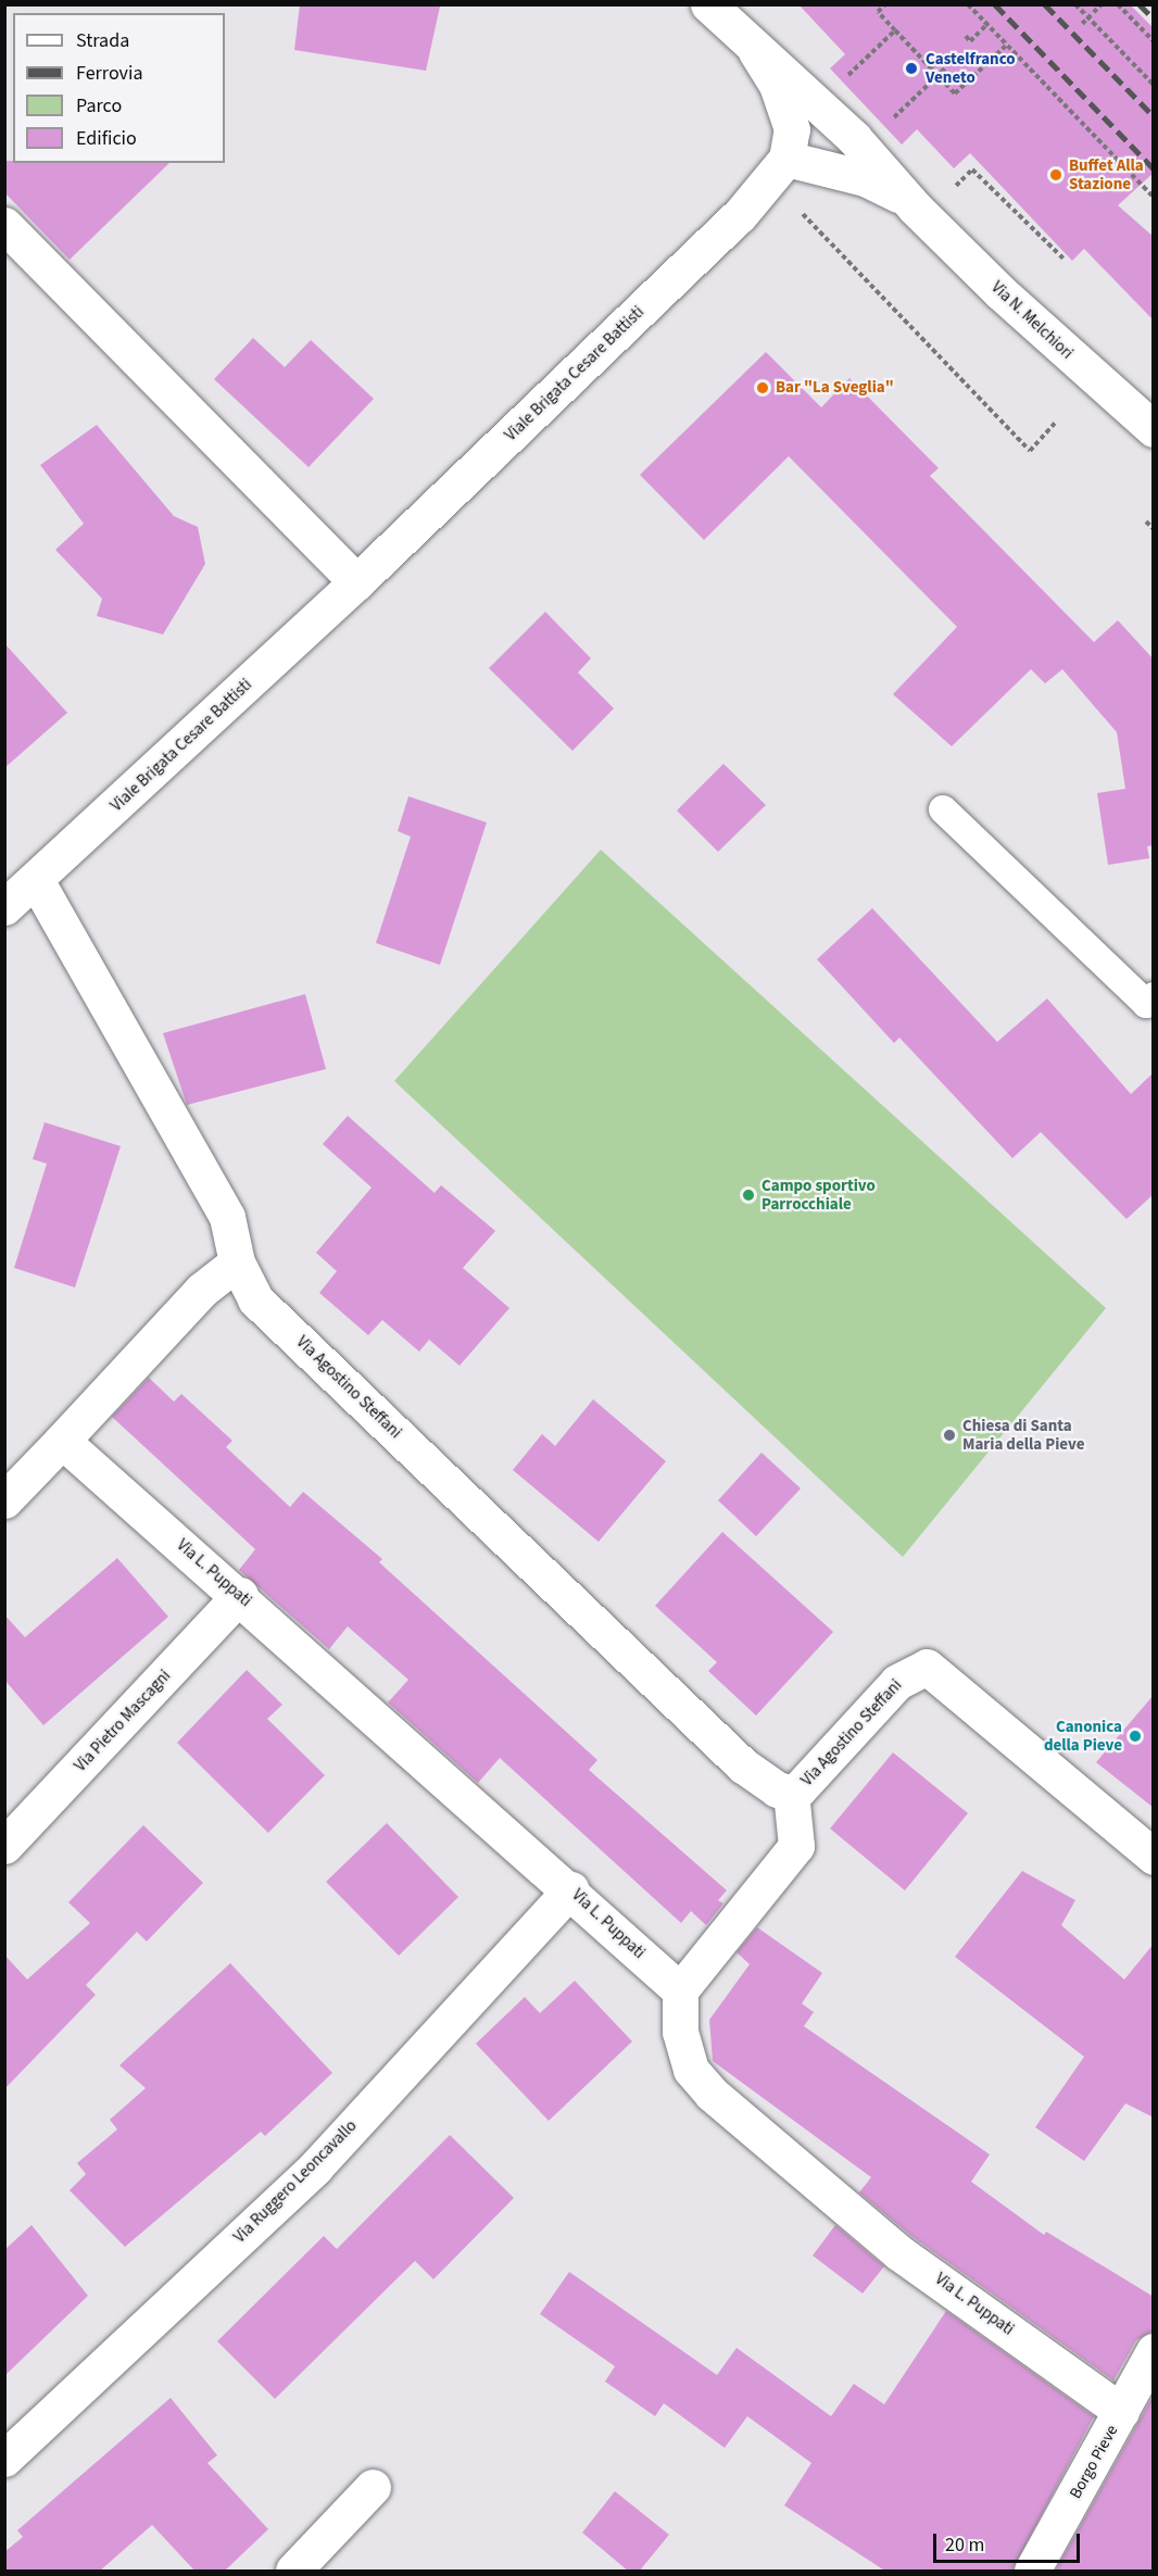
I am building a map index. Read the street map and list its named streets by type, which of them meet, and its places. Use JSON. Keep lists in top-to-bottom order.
{
  "streets": {
    "street": [
      "Via N. Melchiori",
      "Viale Brigata Cesare Battisti",
      "Via Agostino Steffani",
      "Via L. Puppati",
      "Via Pietro Mascagni",
      "Via Ruggero Leoncavallo",
      "Borgo Pieve"
    ]
  },
  "crossings": [
    ["Via N. Melchiori", "Viale Brigata Cesare Battisti"],
    ["Viale Brigata Cesare Battisti", "Via Agostino Steffani"],
    ["Via Agostino Steffani", "Via L. Puppati"],
    ["Via L. Puppati", "Via Pietro Mascagni"],
    ["Via L. Puppati", "Via Ruggero Leoncavallo"],
    ["Via L. Puppati", "Borgo Pieve"]
  ],
  "places": [
    "Castelfranco Veneto",
    "Buffet Alla Stazione",
    "Bar \"La Sveglia\"",
    "Campo sportivo Parrocchiale",
    "Chiesa di Santa Maria della Pieve",
    "Canonica della Pieve"
  ],
  "legend": [
    "Strada",
    "Ferrovia",
    "Parco",
    "Edificio"
  ],
  "scale_bar": "20 m"
}
